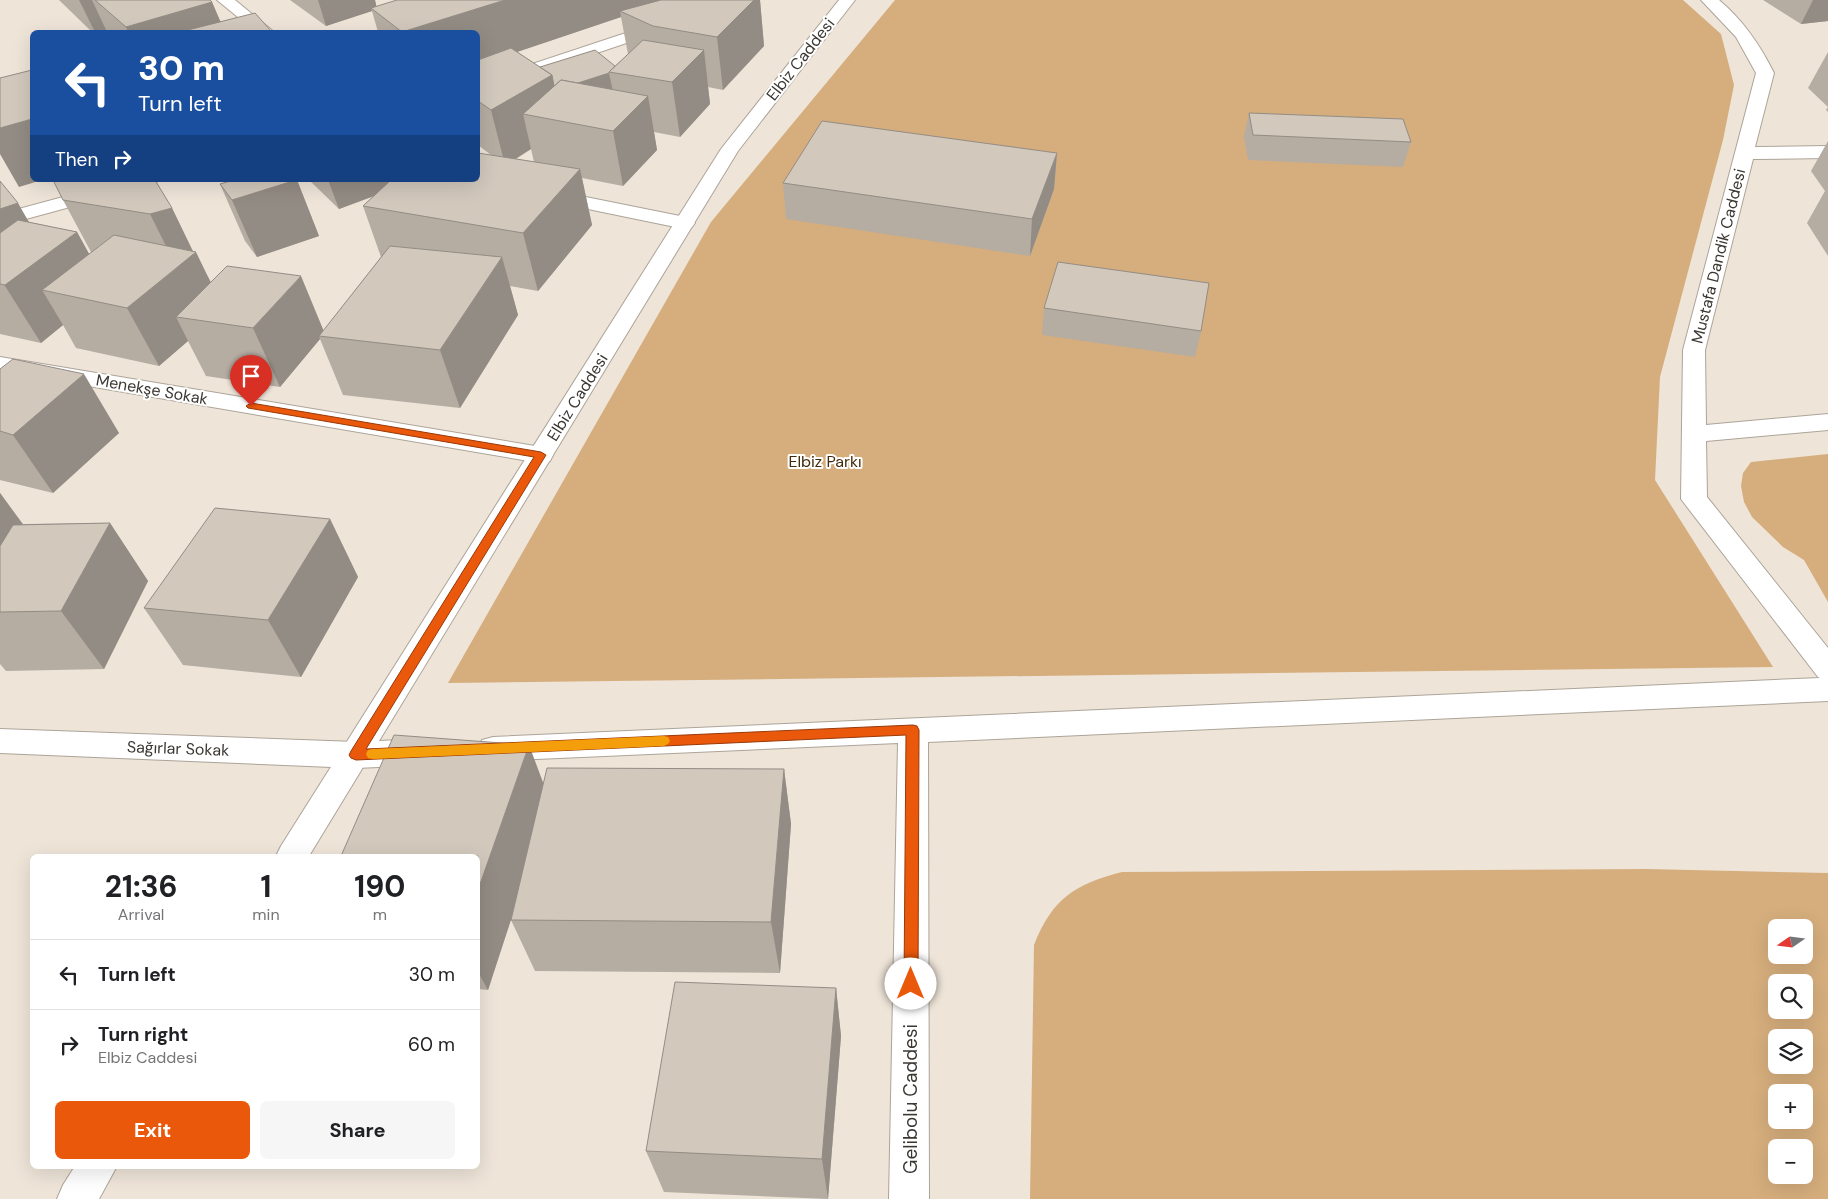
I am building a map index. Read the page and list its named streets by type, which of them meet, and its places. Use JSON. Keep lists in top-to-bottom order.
{
  "streets": {
    "street": [
      "Elbiz Caddesi",
      "Mustafa Dandik Caddesi",
      "Menekşe Sokak",
      "Sağırlar Sokak",
      "Gelibolu Caddesi"
    ]
  },
  "crossings": [
    ["Elbiz Caddesi", "Menekşe Sokak"],
    ["Elbiz Caddesi", "Sağırlar Sokak"],
    ["Sağırlar Sokak", "Gelibolu Caddesi"]
  ],
  "parks": ["Elbiz Parkı"],
  "north": "left",
  "page": {
    "turn": ["30 m", "Turn left"],
    "then": "Then",
    "eta": [
      "21:36",
      "Arrival",
      "1",
      "min",
      "190",
      "m"
    ],
    "map_buttons": ["+", "−"],
    "list": [
      {
        "name": "Turn left",
        "value": "30 m"
      },
      {
        "name": "Turn right",
        "note": "Elbiz Caddesi",
        "value": "60 m"
      }
    ],
    "buttons": ["Exit", "Share"]
  }
}
